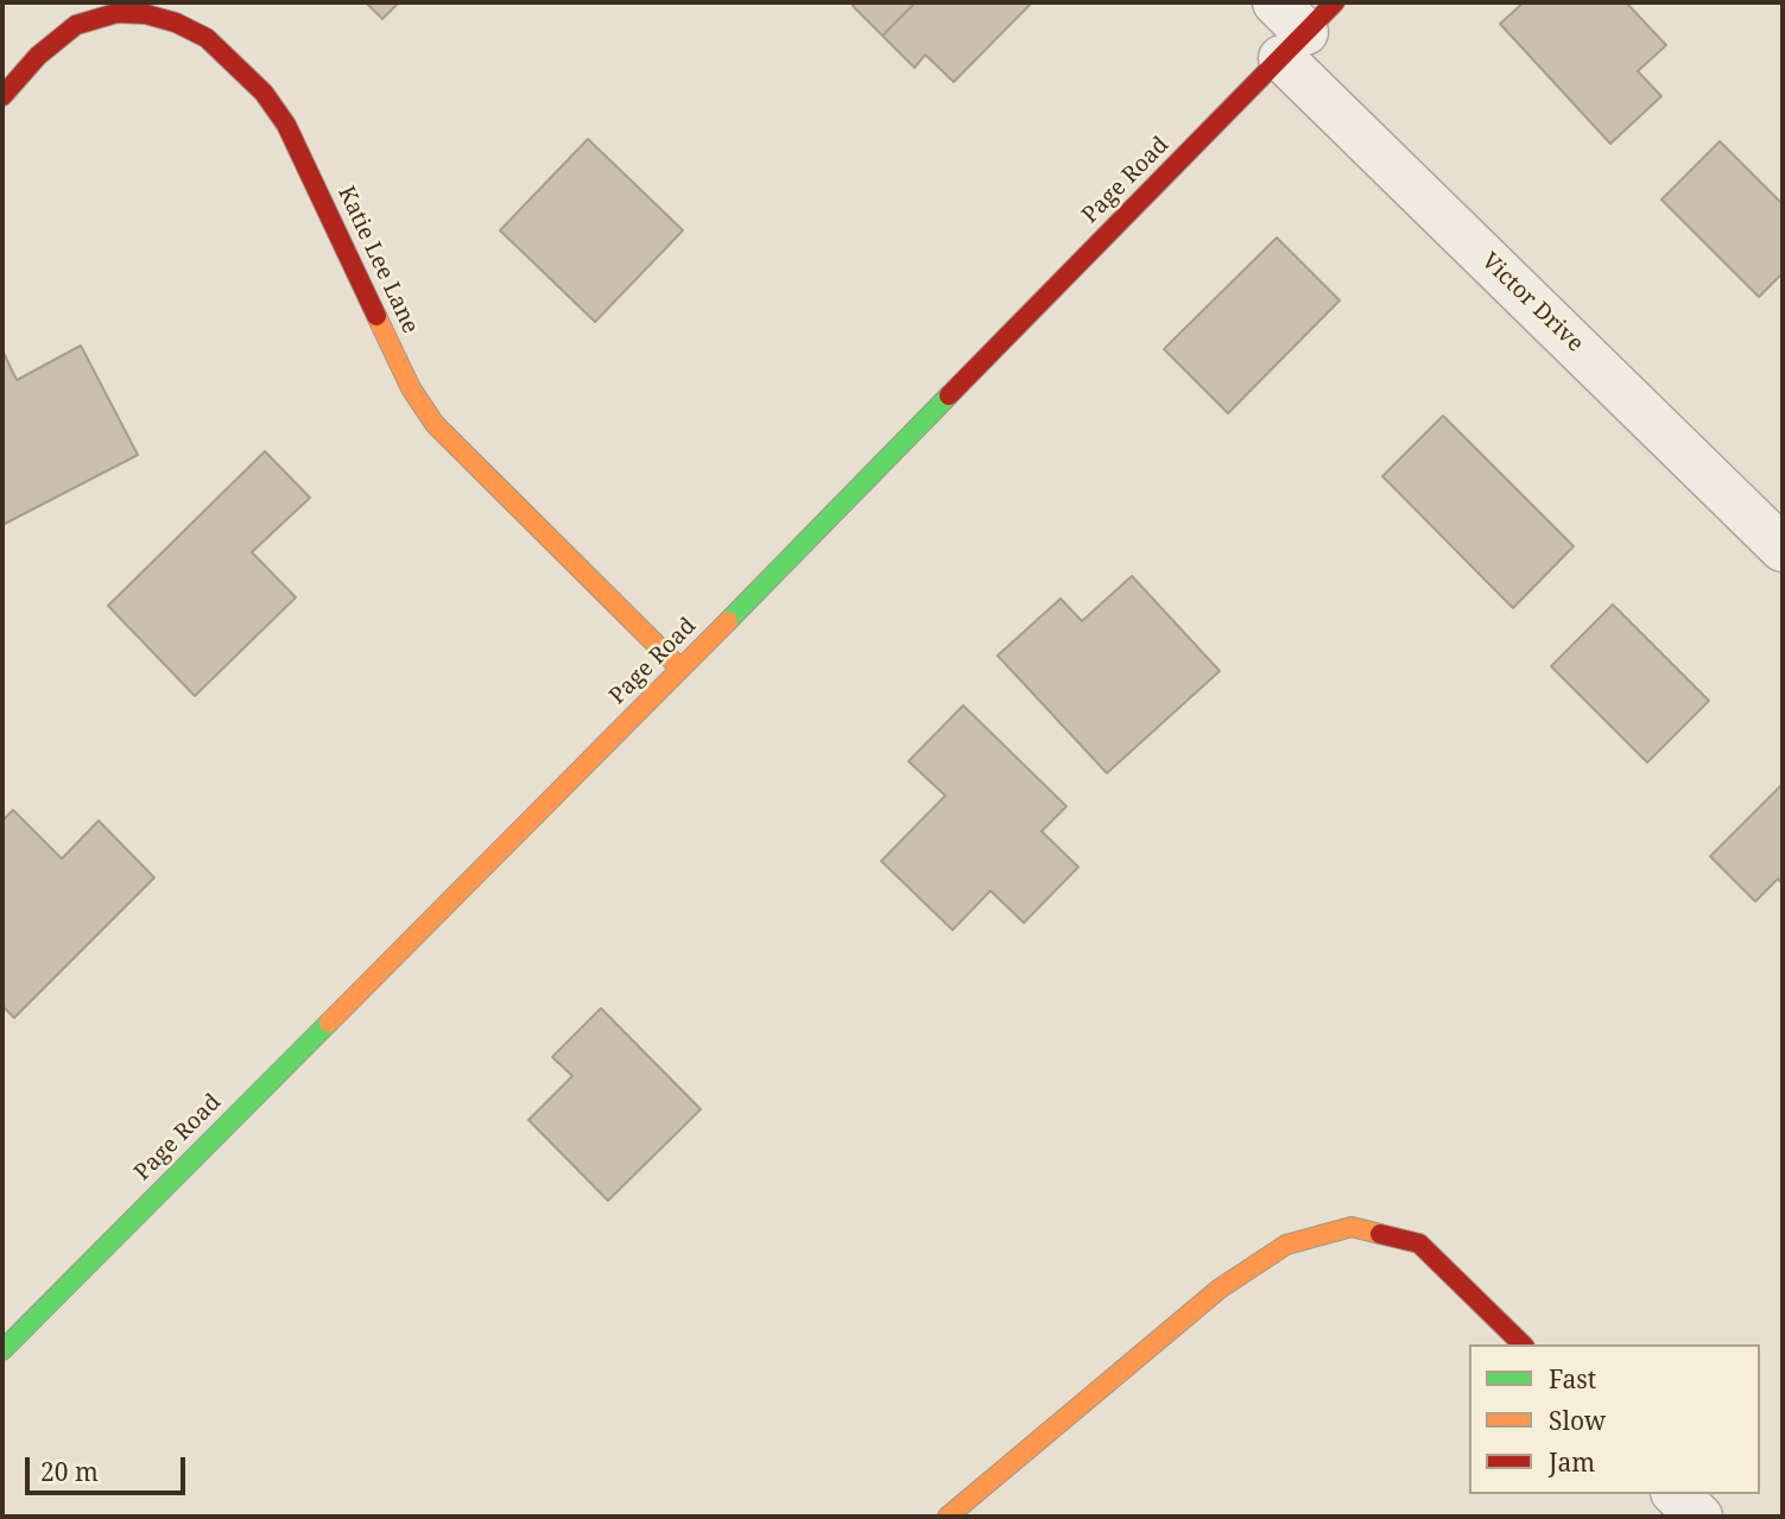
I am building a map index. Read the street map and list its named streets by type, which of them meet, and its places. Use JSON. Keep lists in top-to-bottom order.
{
  "streets": {
    "street": ["Page Road", "Katie Lee Lane", "Victor Drive"]
  },
  "crossings": [
    ["Page Road", "Katie Lee Lane"],
    ["Page Road", "Victor Drive"]
  ],
  "legend": ["Fast", "Slow", "Jam"],
  "scale_bar": "20 m"
}
